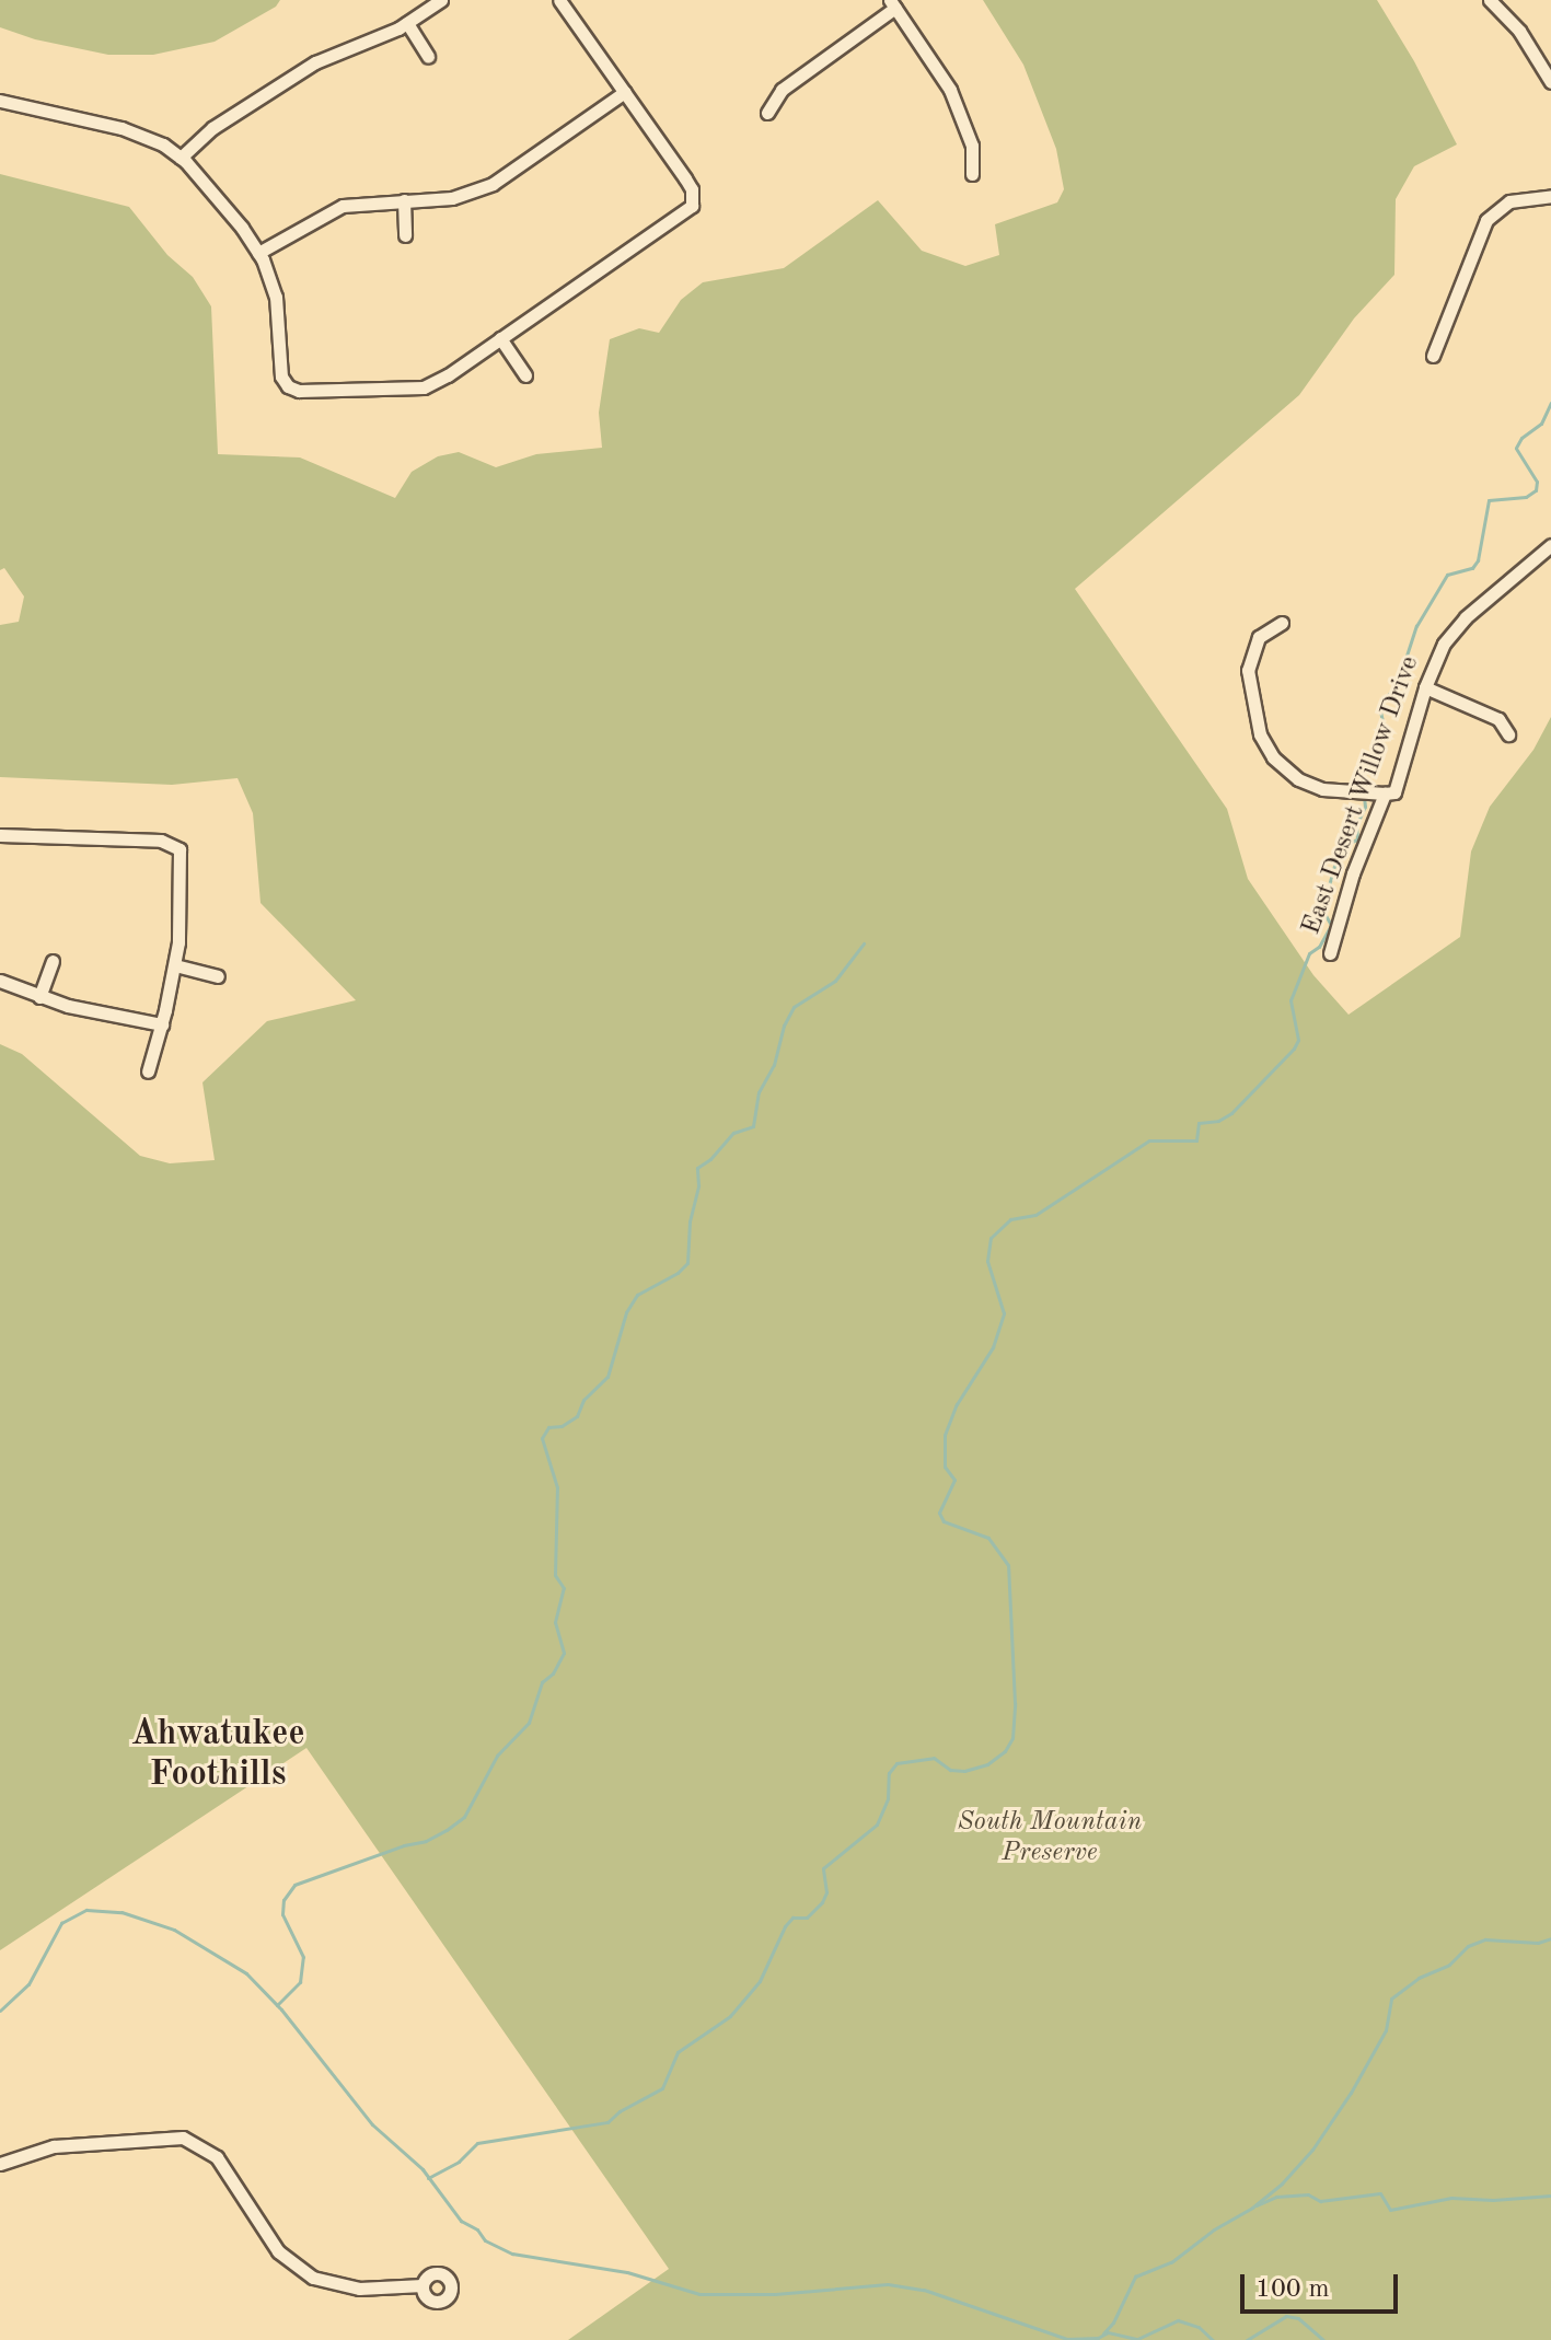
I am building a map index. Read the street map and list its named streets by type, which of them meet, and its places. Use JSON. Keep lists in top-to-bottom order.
{
  "streets": {
    "street": ["East Desert Willow Drive"]
  },
  "districts": ["Ahwatukee Foothills"],
  "parks": ["South Mountain Preserve"],
  "scale_bar": "100 m"
}
